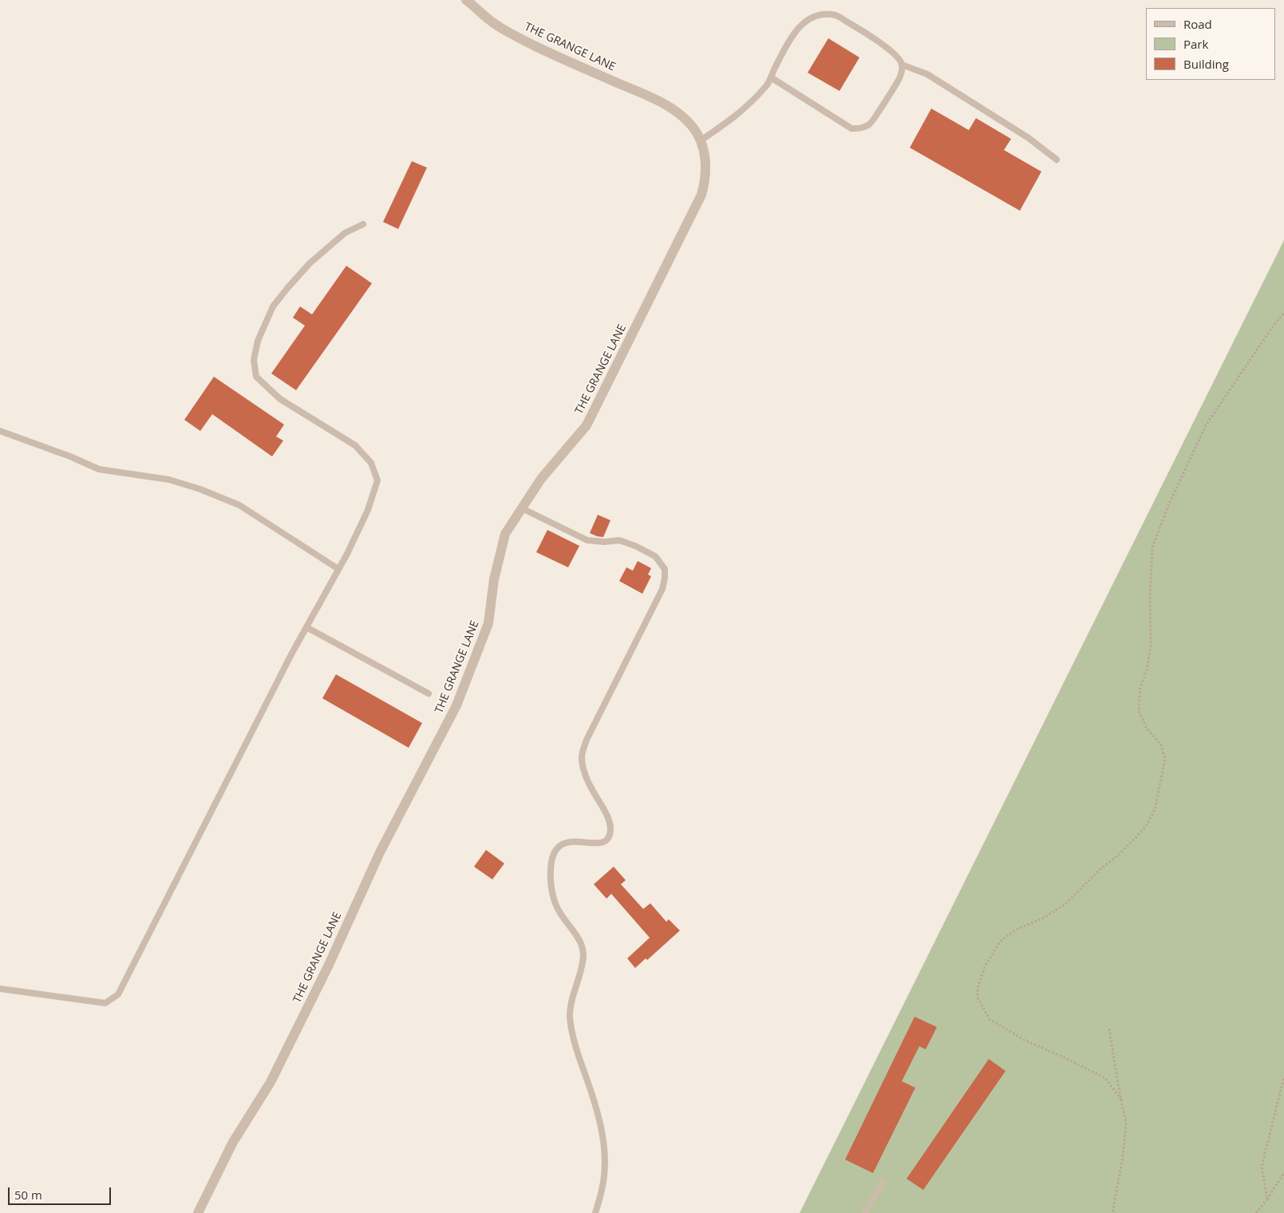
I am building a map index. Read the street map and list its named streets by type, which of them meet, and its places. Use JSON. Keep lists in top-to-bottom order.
{
  "streets": {
    "street": ["THE GRANGE LANE"]
  },
  "legend": ["Road", "Park", "Building"],
  "scale_bar": "50 m"
}
